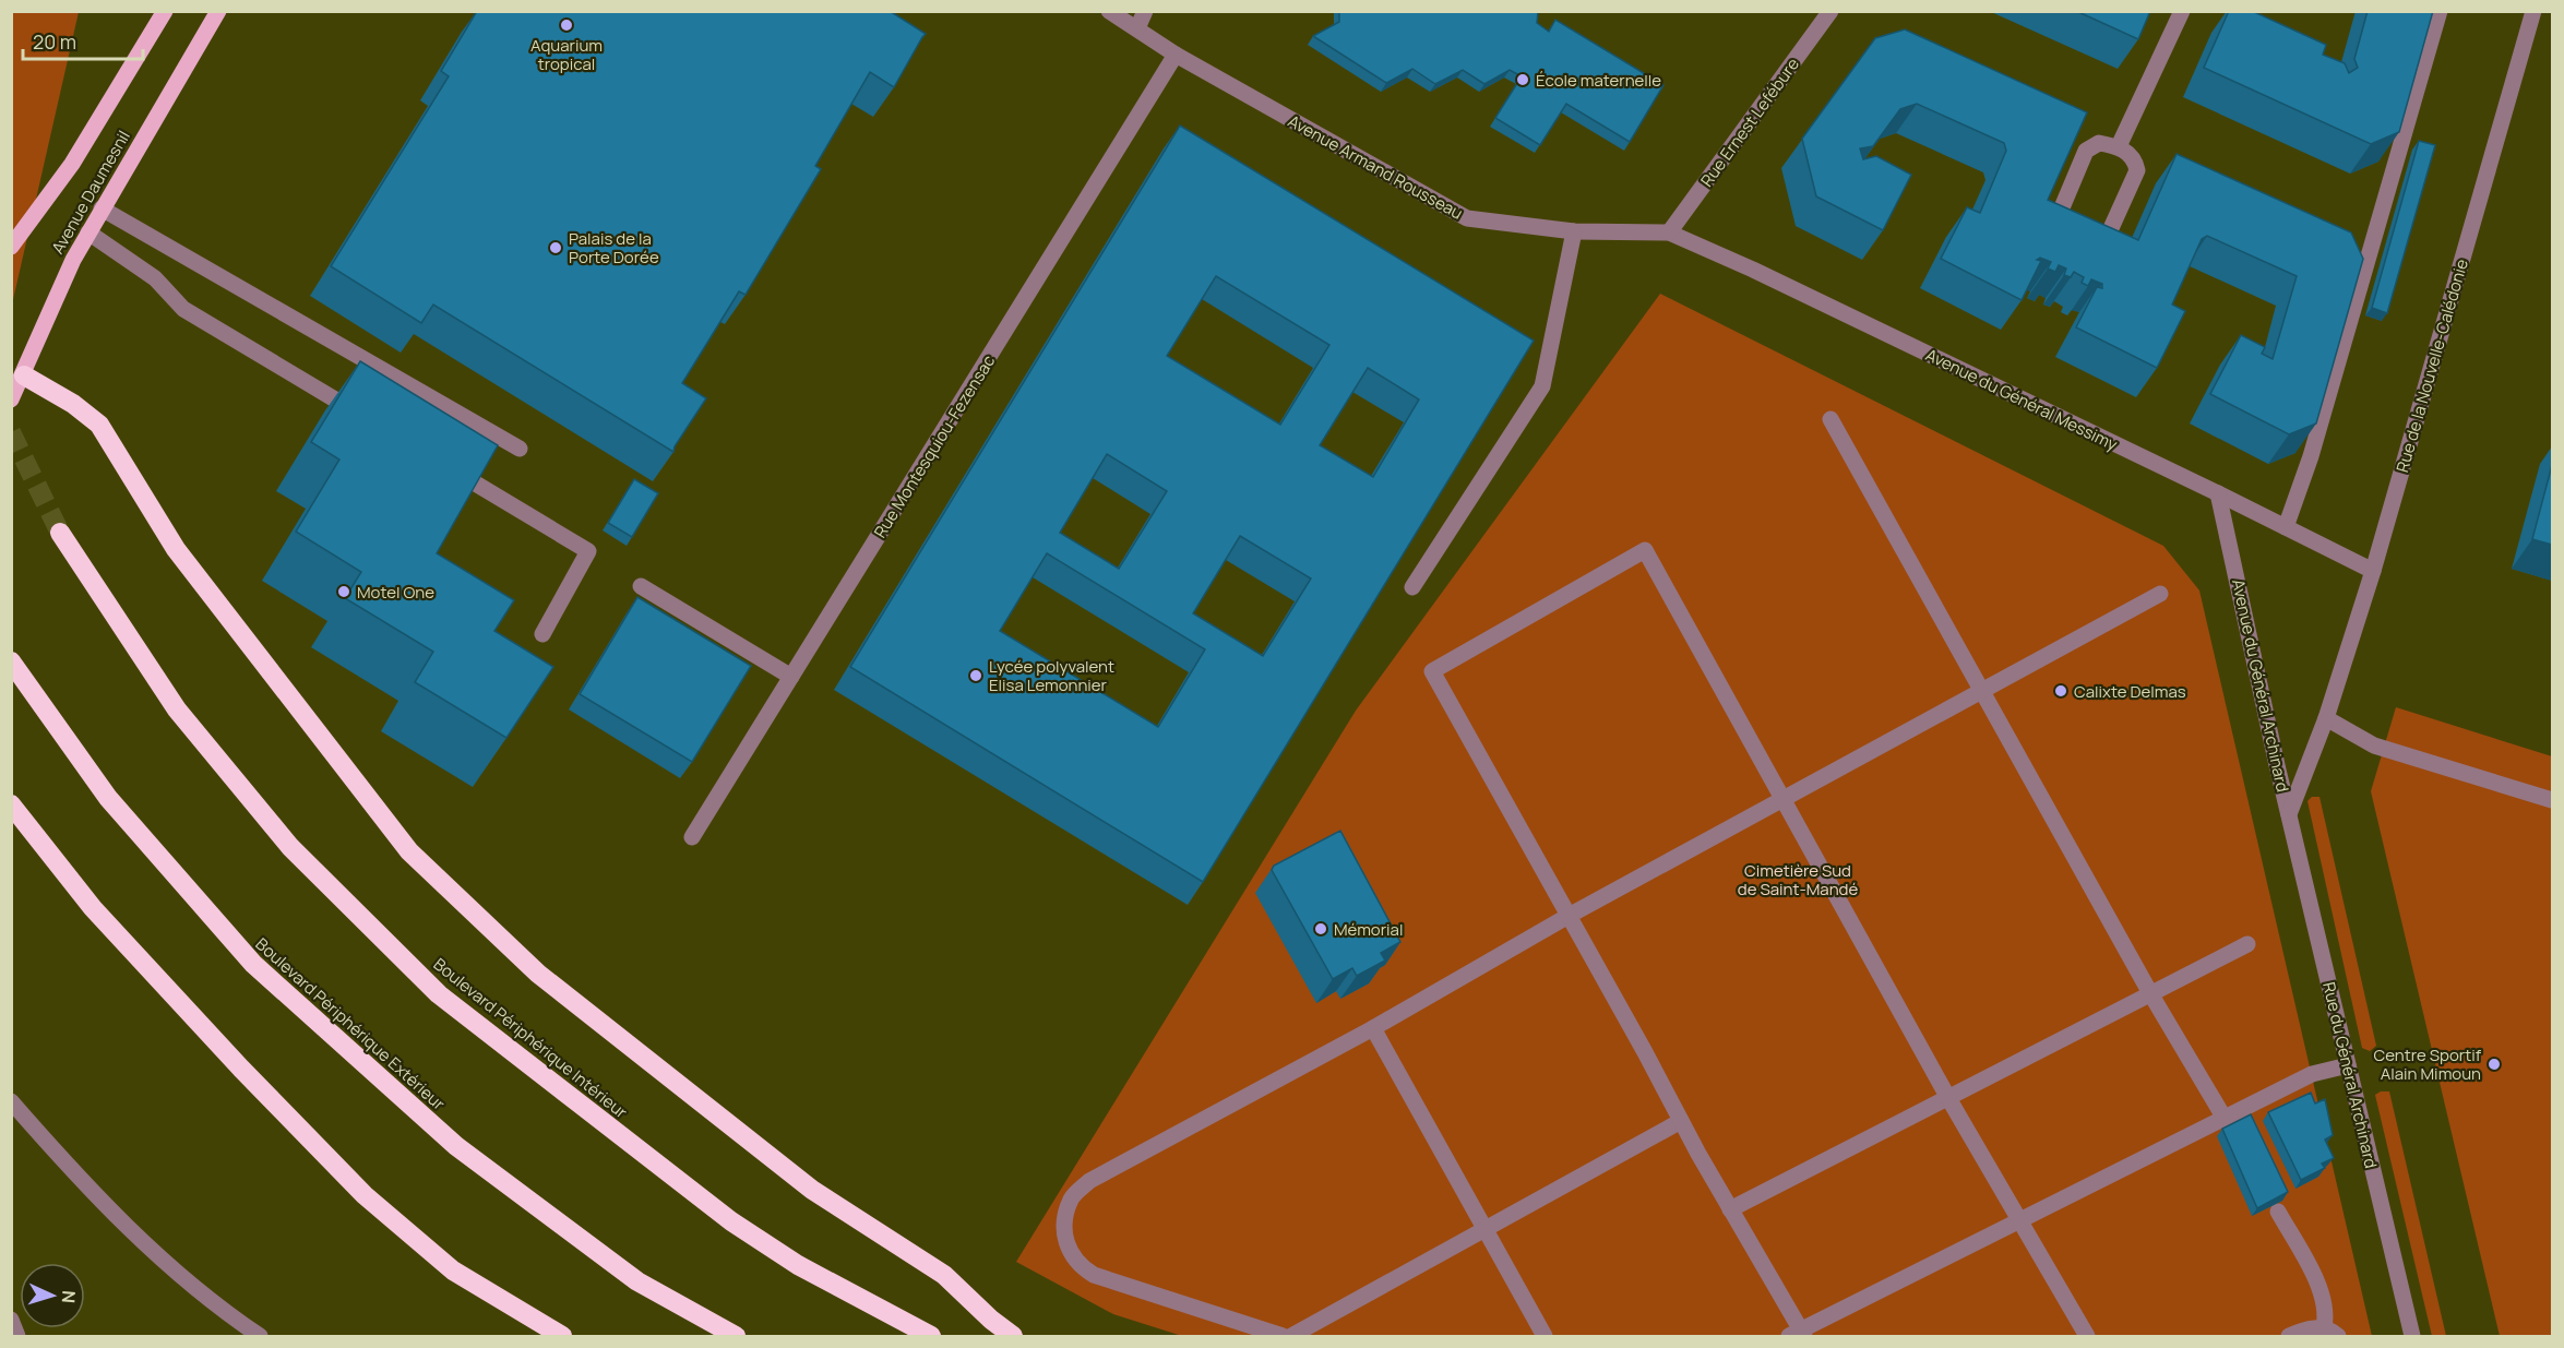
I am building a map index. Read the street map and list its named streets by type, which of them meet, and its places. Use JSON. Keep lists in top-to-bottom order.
{
  "streets": {
    "highway": ["Boulevard Périphérique Extérieur", "Boulevard Périphérique Intérieur"],
    "main road": ["Avenue Daumesnil"],
    "street": [
      "Rue Ernest Lefébure",
      "Avenue Armand Rousseau",
      "Rue de la Nouvelle-Calédonie",
      "Avenue du Général Messimy",
      "Rue Montesquiou-Fezensac",
      "Avenue du Général Archinard",
      "Rue du Général Archinard"
    ]
  },
  "crossings": [
    ["Rue Ernest Lefébure", "Avenue Armand Rousseau"],
    ["Rue Ernest Lefébure", "Avenue du Général Messimy"],
    ["Avenue Armand Rousseau", "Avenue du Général Messimy"],
    ["Avenue Armand Rousseau", "Rue Montesquiou-Fezensac"],
    ["Rue de la Nouvelle-Calédonie", "Avenue du Général Messimy"],
    ["Rue de la Nouvelle-Calédonie", "Avenue du Général Archinard"],
    ["Avenue du Général Messimy", "Avenue du Général Archinard"],
    ["Avenue du Général Archinard", "Rue du Général Archinard"]
  ],
  "parks": ["Cimetière Sud de Saint-Mandé"],
  "places": [
    "Aquarium tropical",
    "École maternelle",
    "Palais de la Porte Dorée",
    "Motel One",
    "Lycée polyvalent Elisa Lemonnier",
    "Calixte Delmas",
    "Mémorial",
    "Centre Sportif Alain Mimoun"
  ],
  "scale_bar": "20 m",
  "north": "right"
}
